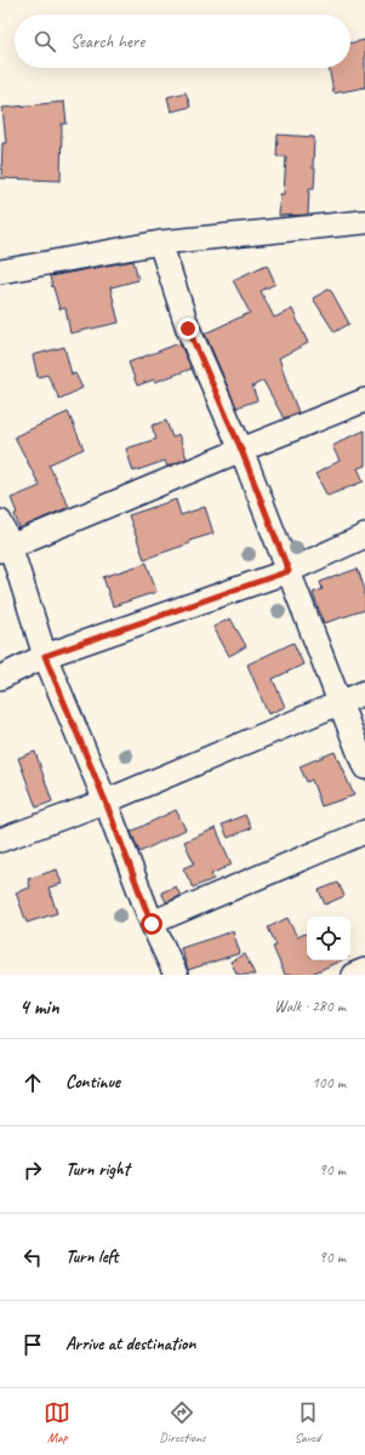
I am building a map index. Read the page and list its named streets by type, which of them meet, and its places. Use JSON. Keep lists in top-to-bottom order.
{
  "page": {
    "search": "Search here",
    "heading": ["4 min", "Walk · 280 m"],
    "list": [
      ["Continue", "100 m"],
      ["Turn right", "90 m"],
      ["Turn left", "90 m"],
      "Arrive at destination"
    ],
    "nav": ["Map", "Directions", "Saved"]
  }
}
